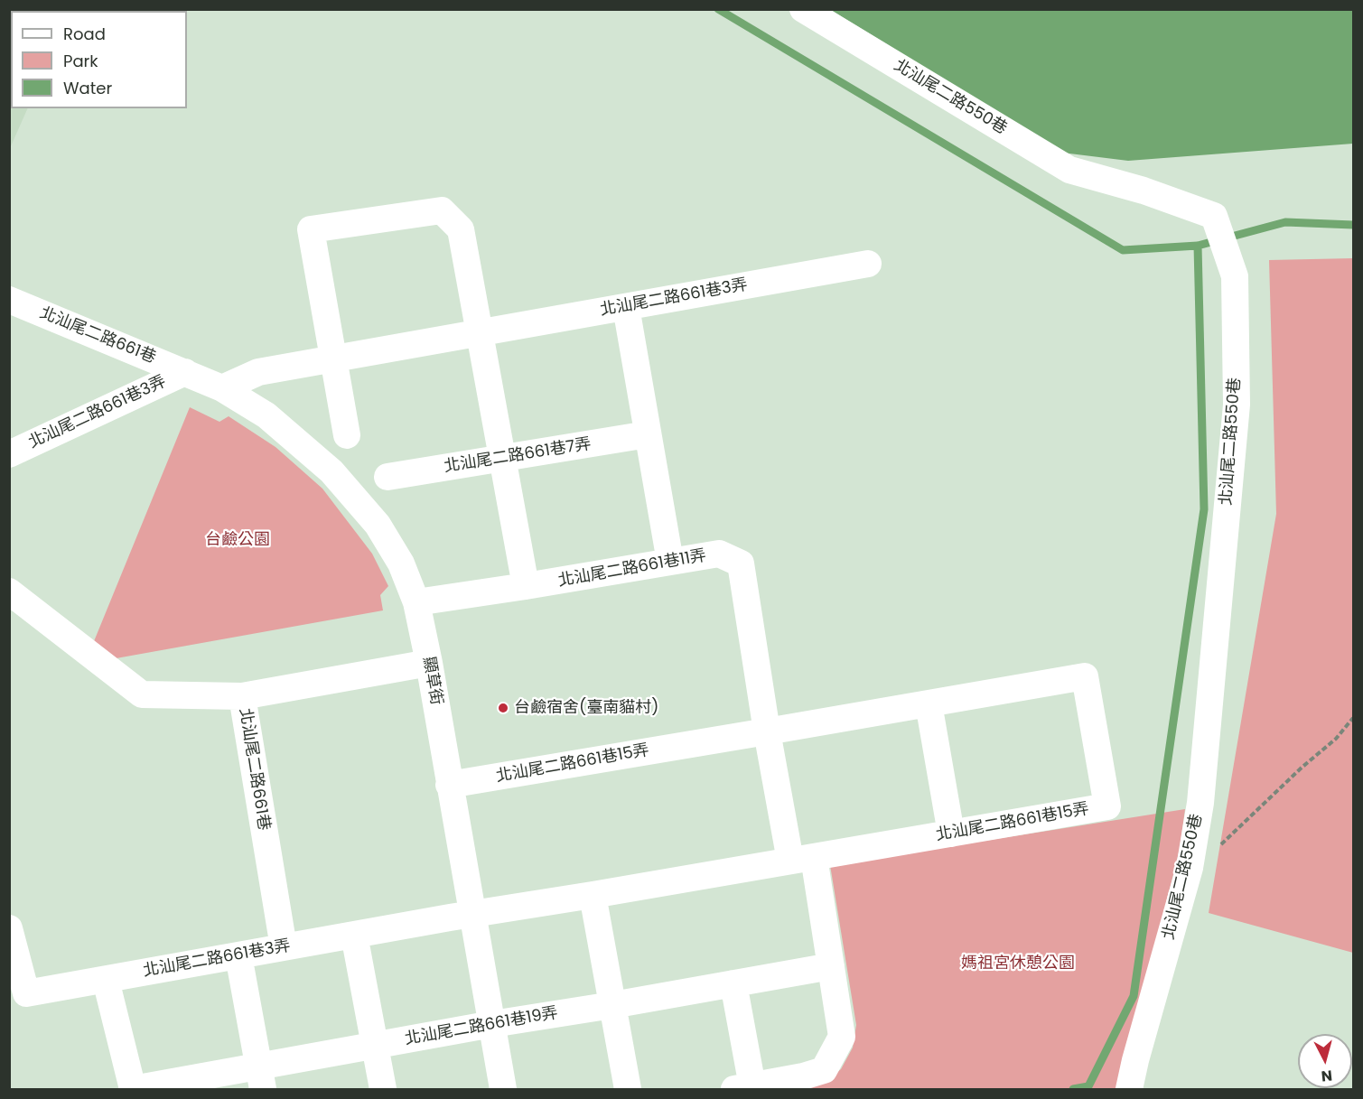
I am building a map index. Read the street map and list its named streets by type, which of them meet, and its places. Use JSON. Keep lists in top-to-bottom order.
{
  "streets": {
    "street": [
      "北汕尾二路550巷",
      "北汕尾二路661巷3弄",
      "北汕尾二路661巷",
      "北汕尾二路661巷7弄",
      "北汕尾二路661巷11弄",
      "顯草街",
      "北汕尾二路661巷15弄",
      "北汕尾二路661巷19弄"
    ]
  },
  "crossings": [
    ["北汕尾二路661巷3弄", "北汕尾二路661巷"],
    ["北汕尾二路661巷3弄", "顯草街"],
    ["北汕尾二路661巷3弄", "北汕尾二路661巷15弄"],
    ["北汕尾二路661巷", "顯草街"],
    ["北汕尾二路661巷11弄", "顯草街"],
    ["北汕尾二路661巷11弄", "北汕尾二路661巷15弄"],
    ["北汕尾二路661巷11弄", "北汕尾二路661巷19弄"],
    ["顯草街", "北汕尾二路661巷15弄"],
    ["顯草街", "北汕尾二路661巷19弄"]
  ],
  "parks": ["台鹼公園", "媽祖宮休憩公園"],
  "places": ["台鹼宿舍(臺南貓村)"],
  "legend": ["Road", "Park", "Water"],
  "north": "bottom"
}
